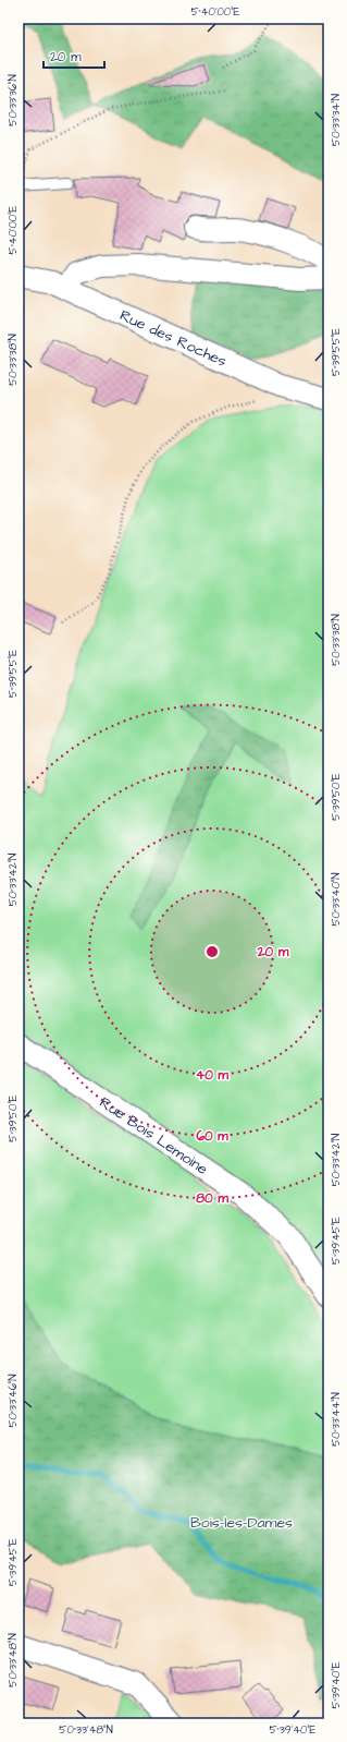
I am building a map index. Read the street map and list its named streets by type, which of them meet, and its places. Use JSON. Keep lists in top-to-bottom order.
{
  "streets": {
    "street": ["Rue des Roches", "Rue Bois Lemoine"]
  },
  "parks": ["Bois-les-Dames"],
  "scale_bar": "20 m",
  "coordinates": [
    "5°40'00\"E",
    "50°33'36\"N",
    "50°33'34\"N",
    "5°39'55\"E",
    "50°33'38\"N",
    "5°39'50\"E",
    "50°33'42\"N",
    "50°33'40\"N",
    "5°39'45\"E",
    "50°33'46\"N",
    "50°33'44\"N",
    "50°33'48\"N",
    "5°39'40\"E"
  ],
  "rings": [
    "20 m",
    "40 m",
    "60 m",
    "80 m"
  ]
}
